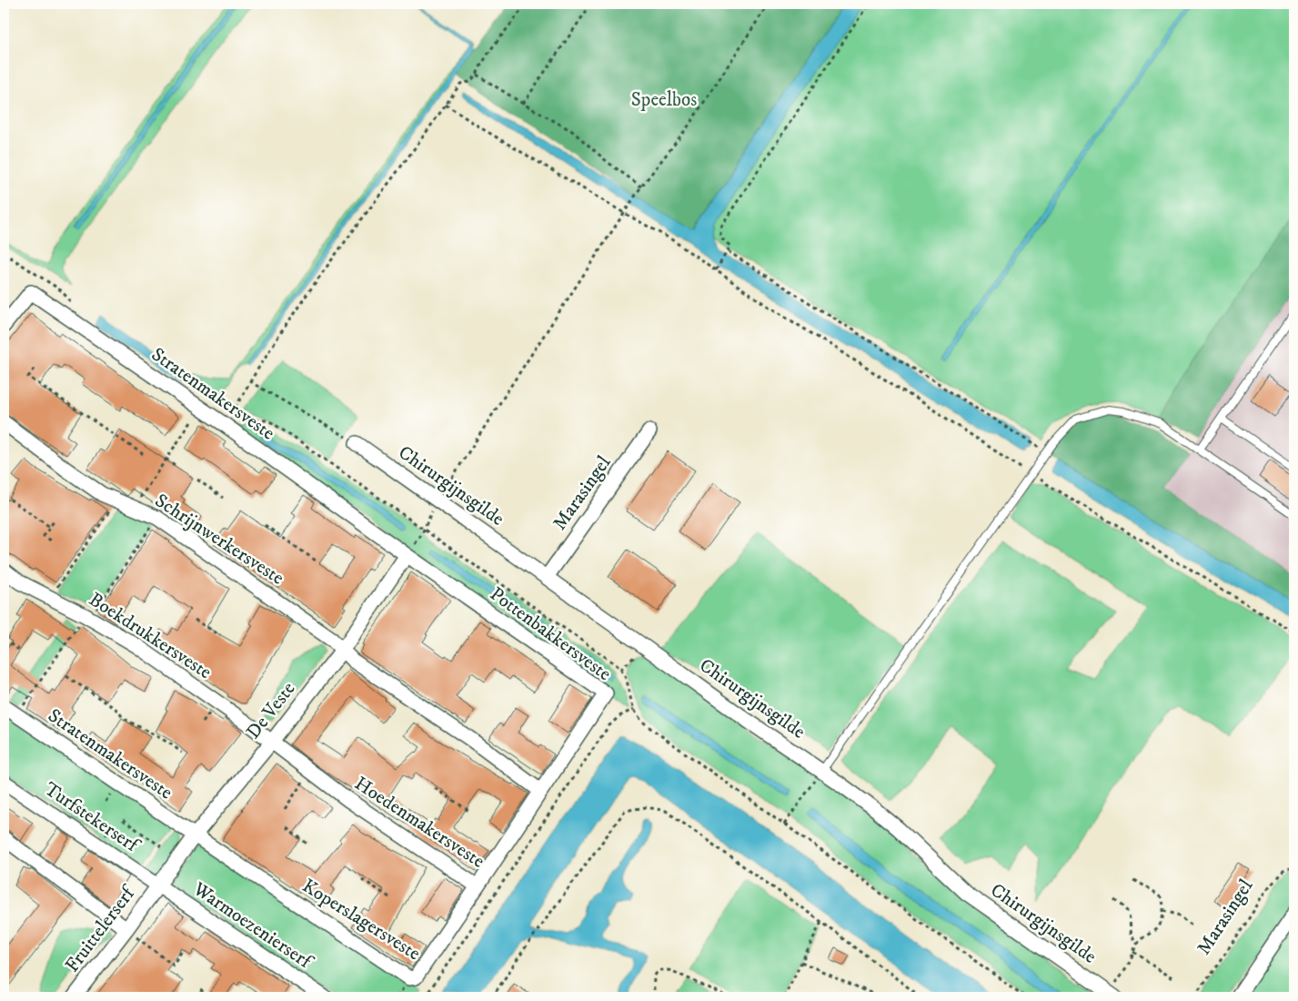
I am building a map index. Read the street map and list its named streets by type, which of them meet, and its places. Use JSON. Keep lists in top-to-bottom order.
{
  "streets": {
    "street": [
      "Stratenmakersveste",
      "Chirurgijnsgilde",
      "Marasingel",
      "Schrijnwerkersveste",
      "Pottenbakkersveste",
      "Boekdrukkersveste",
      "De Veste",
      "Turfstekerserf",
      "Hoedenmakersveste",
      "Koperslagersveste",
      "Warmoezenierserf",
      "Fruittelerserf"
    ]
  },
  "crossings": [
    ["Stratenmakersveste", "Pottenbakkersveste"],
    ["Stratenmakersveste", "De Veste"],
    ["Stratenmakersveste", "Koperslagersveste"],
    ["Chirurgijnsgilde", "Marasingel"],
    ["Schrijnwerkersveste", "De Veste"],
    ["Pottenbakkersveste", "De Veste"],
    ["Pottenbakkersveste", "Hoedenmakersveste"],
    ["Boekdrukkersveste", "De Veste"],
    ["Boekdrukkersveste", "Hoedenmakersveste"],
    ["De Veste", "Turfstekerserf"],
    ["De Veste", "Hoedenmakersveste"],
    ["De Veste", "Koperslagersveste"],
    ["De Veste", "Warmoezenierserf"],
    ["De Veste", "Fruittelerserf"],
    ["Turfstekerserf", "Warmoezenierserf"],
    ["Turfstekerserf", "Fruittelerserf"],
    ["Hoedenmakersveste", "Koperslagersveste"],
    ["Warmoezenierserf", "Fruittelerserf"]
  ],
  "parks": ["Speelbos"]
}
